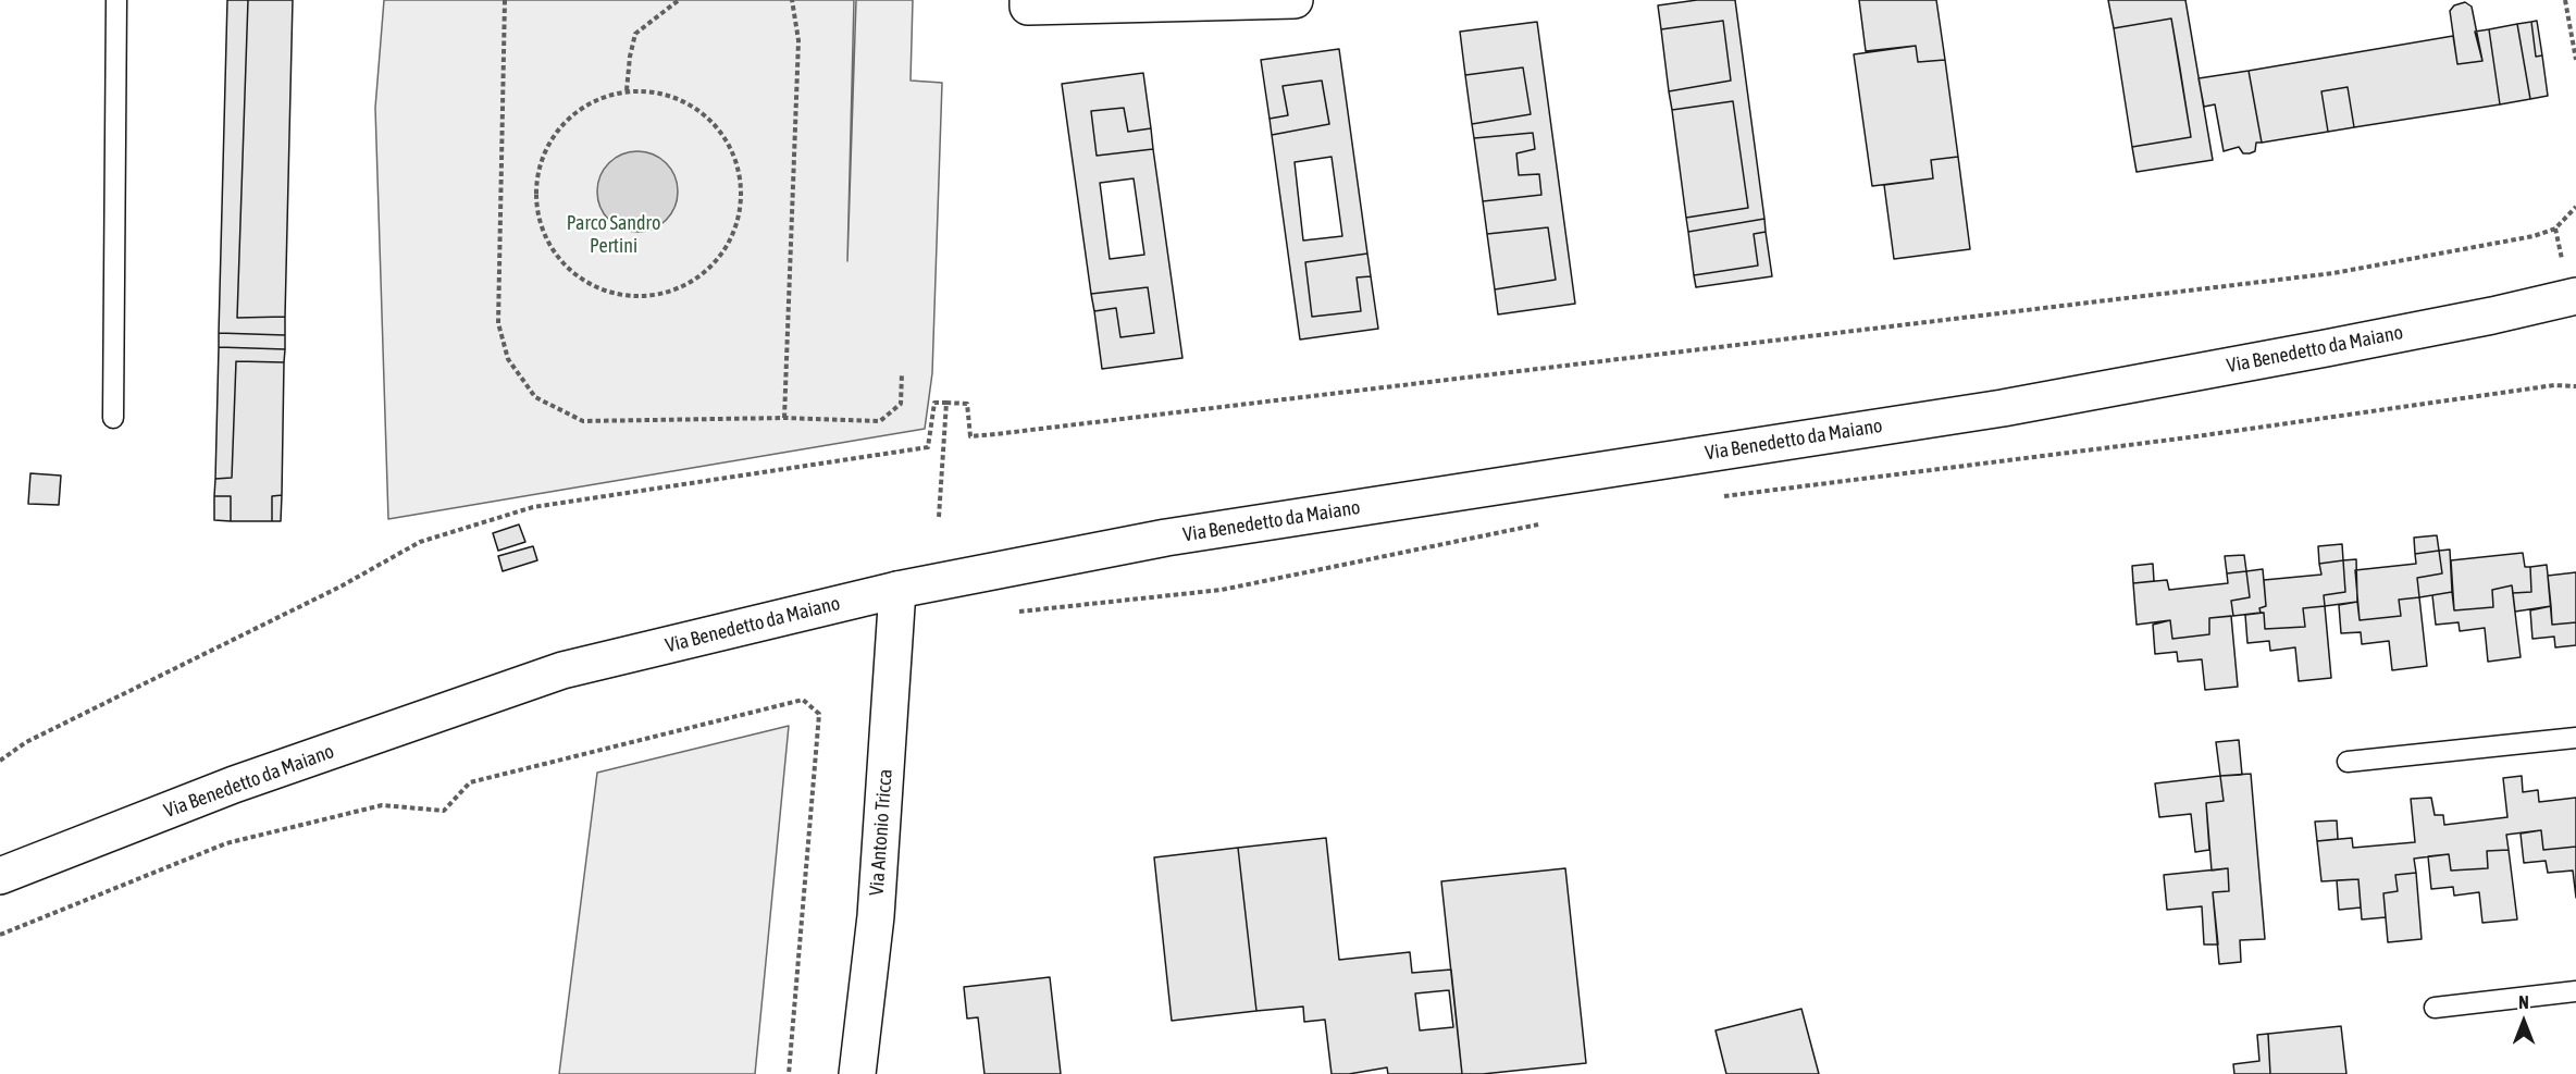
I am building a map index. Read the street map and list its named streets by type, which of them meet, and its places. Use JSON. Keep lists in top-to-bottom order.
{
  "streets": {
    "main road": ["Via Benedetto da Maiano", "Via Antonio Tricca"]
  },
  "crossings": [
    ["Via Benedetto da Maiano", "Via Antonio Tricca"]
  ],
  "parks": ["Parco Sandro Pertini"],
  "north": "top"
}
